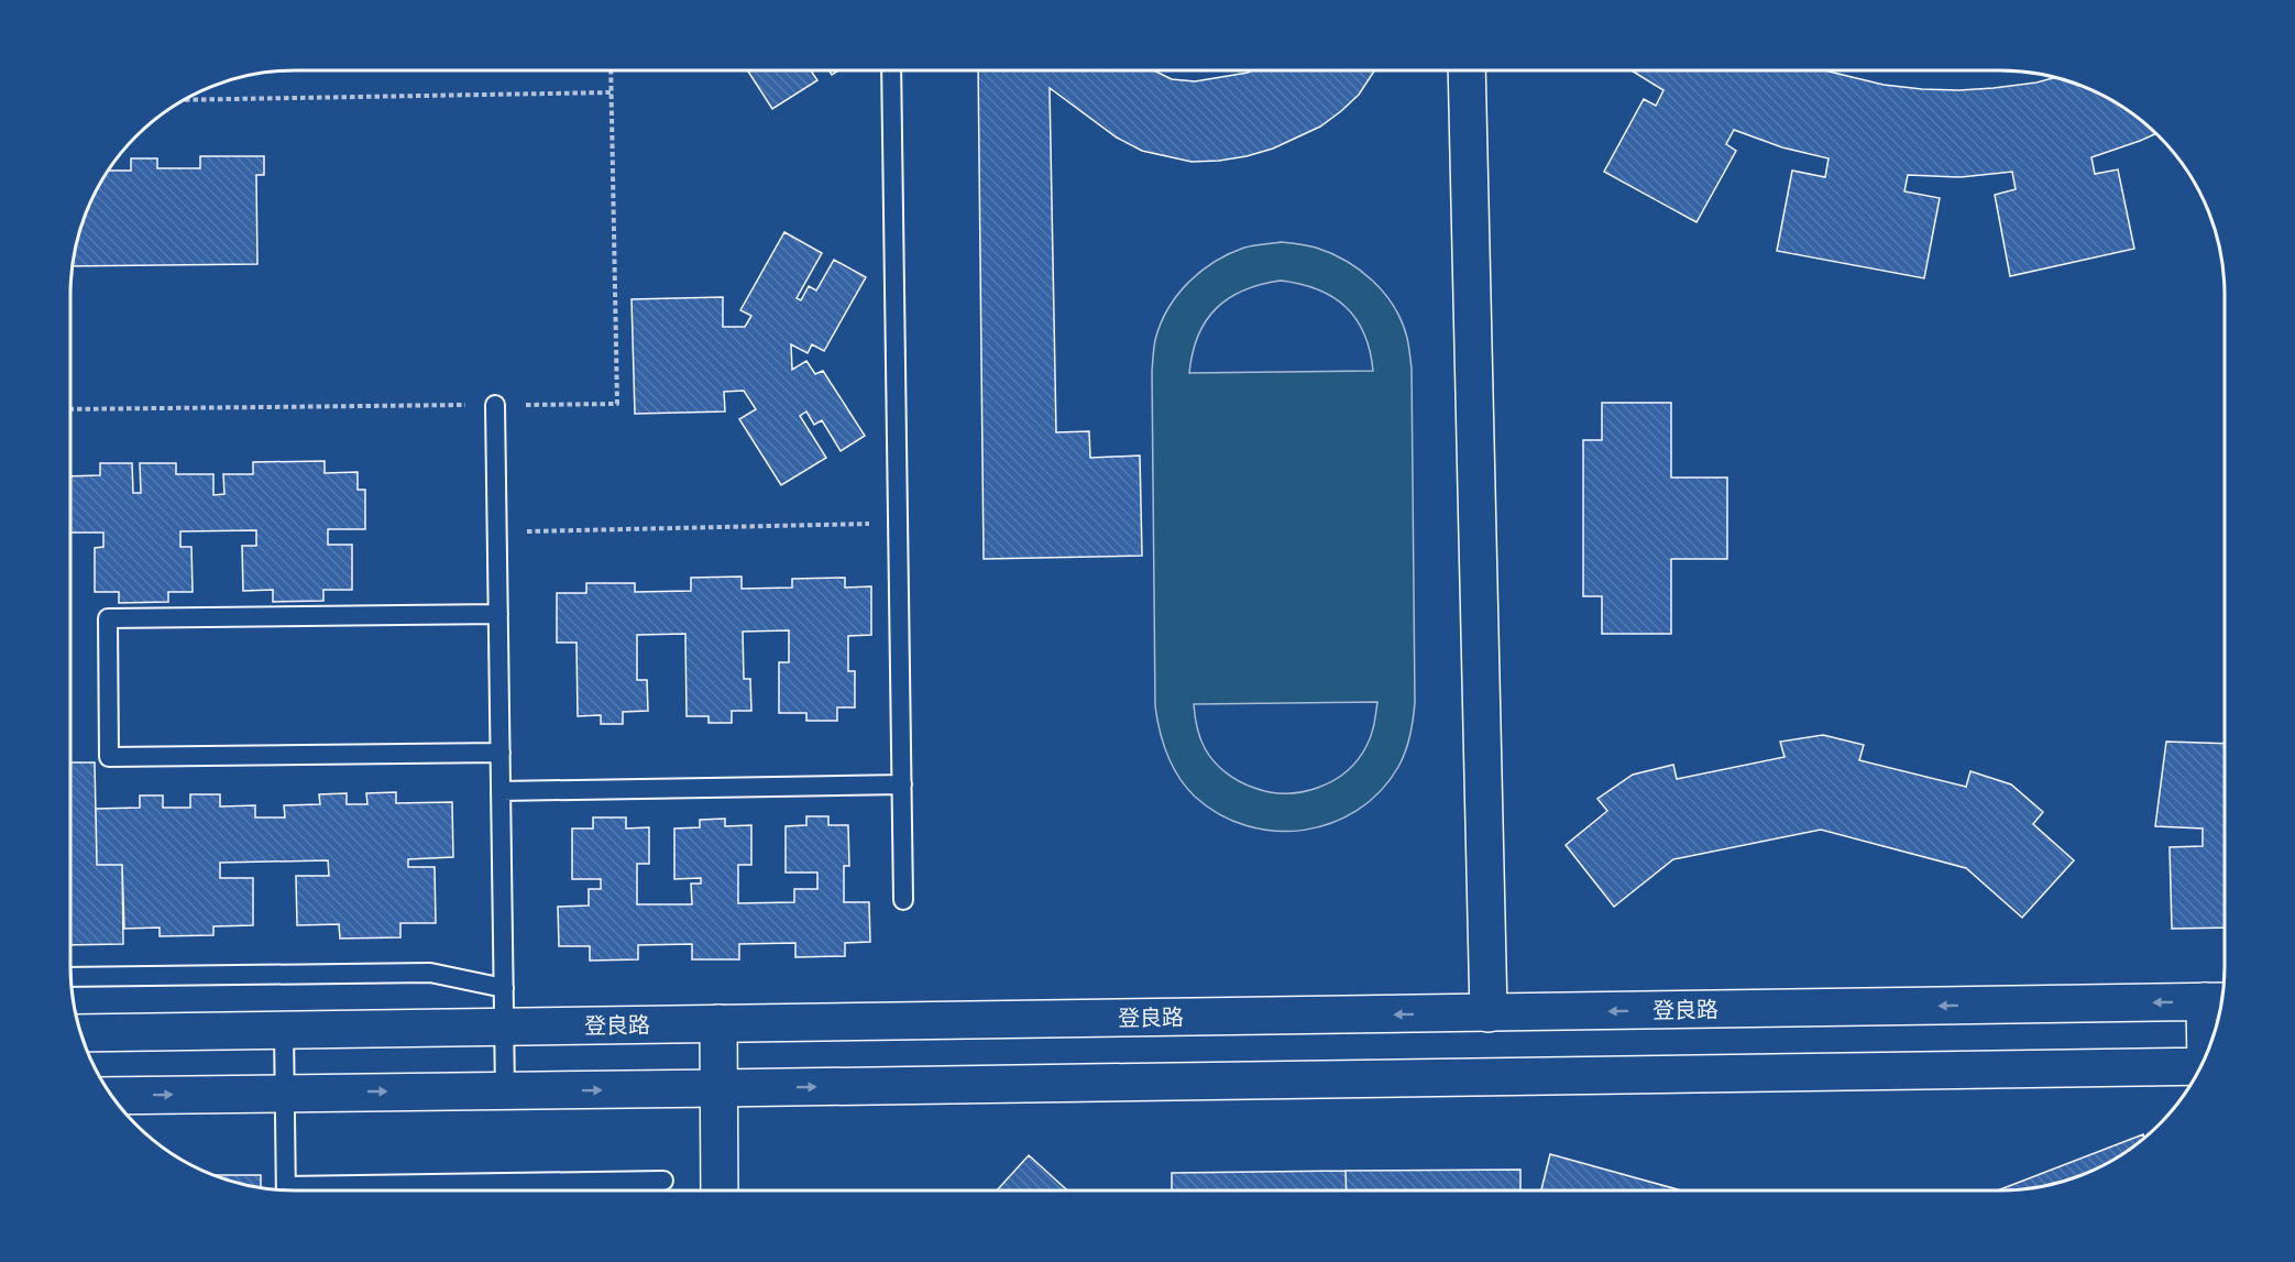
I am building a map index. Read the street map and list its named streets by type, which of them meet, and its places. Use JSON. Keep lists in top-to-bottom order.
{
  "streets": {
    "street": ["登良路"]
  }
}
